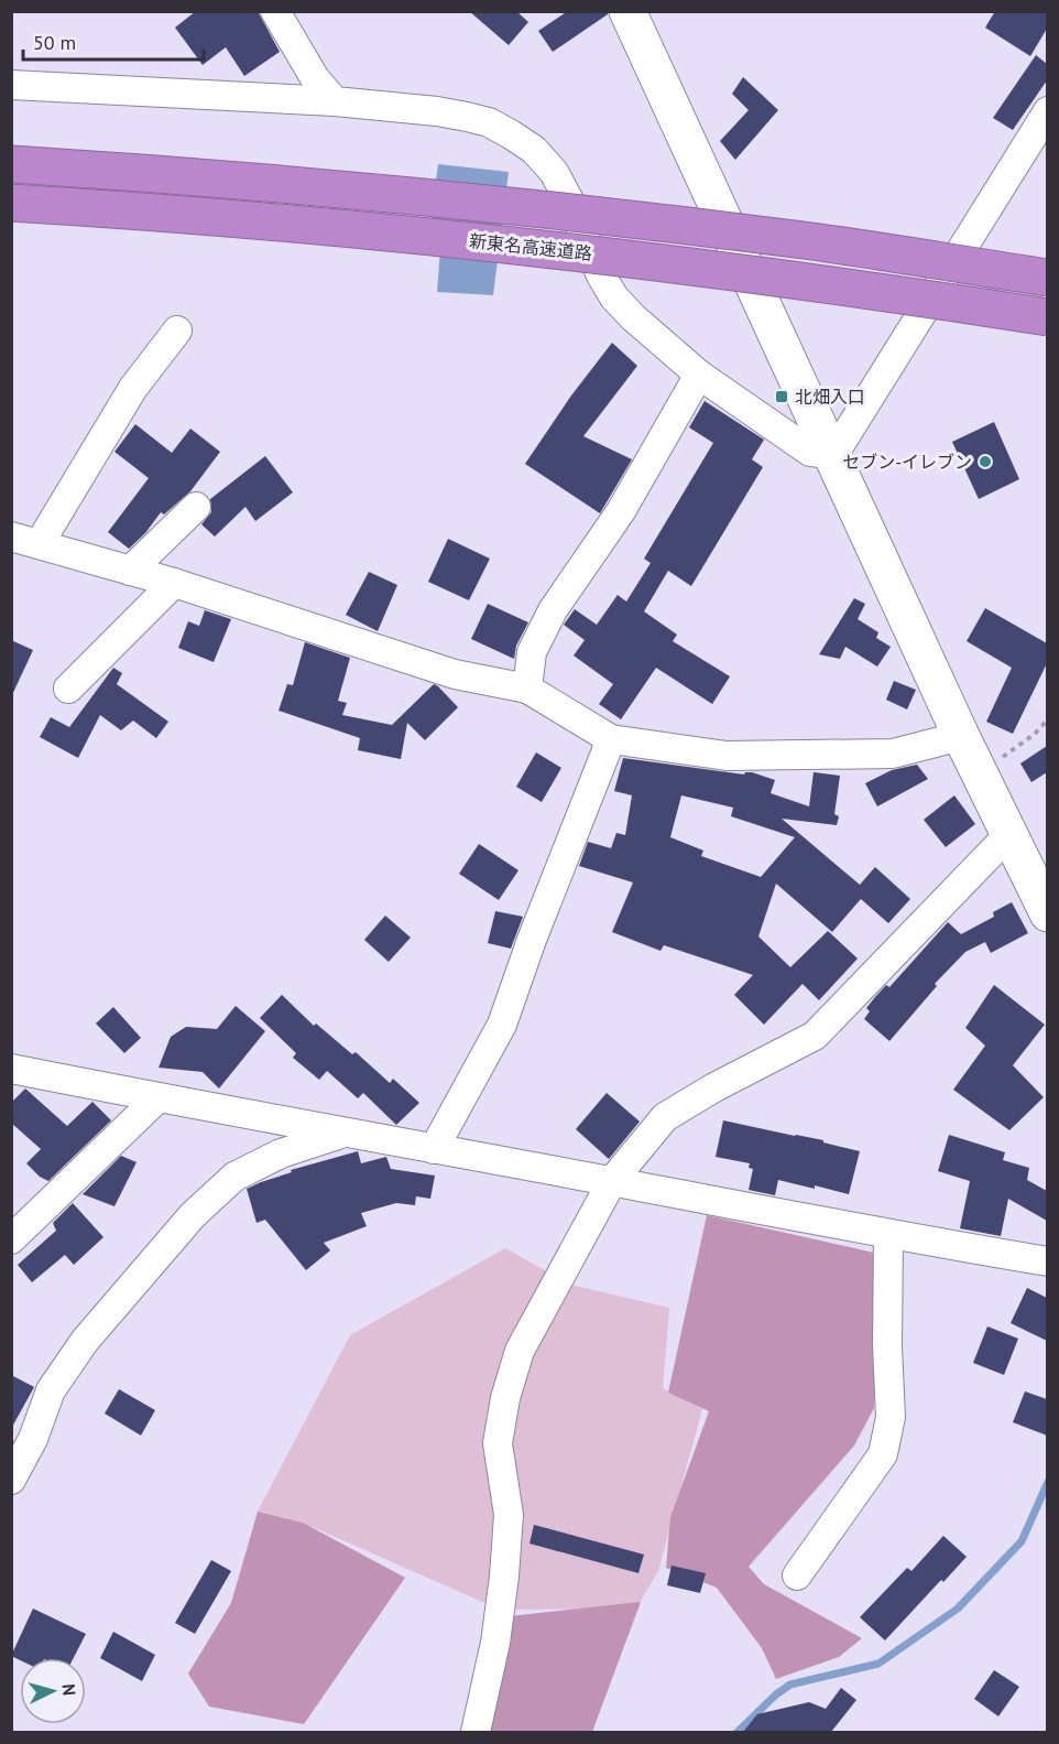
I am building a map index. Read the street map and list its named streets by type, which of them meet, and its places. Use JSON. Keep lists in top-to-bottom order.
{
  "streets": {
    "highway": ["新東名高速道路"]
  },
  "places": {
    "transit": ["北畑入口"],
    "other": ["セブン-イレブン"]
  },
  "scale_bar": "50 m",
  "north": "right"
}
